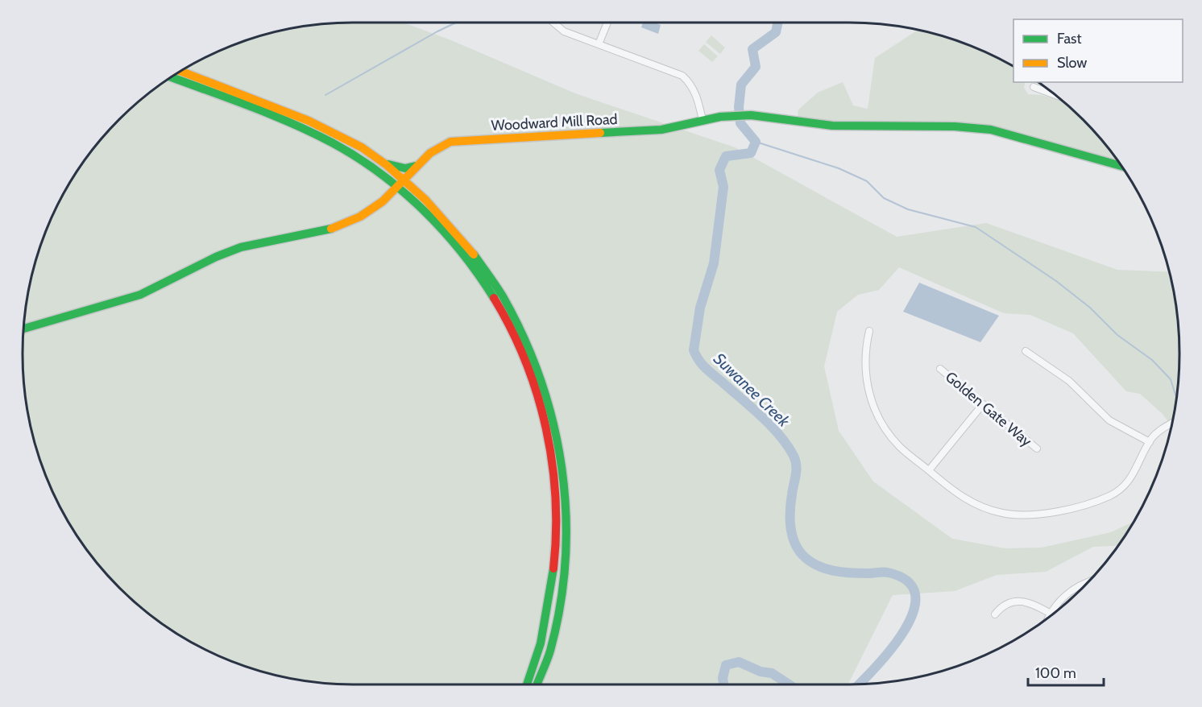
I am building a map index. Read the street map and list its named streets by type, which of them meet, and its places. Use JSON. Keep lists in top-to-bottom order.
{
  "streets": {
    "main road": ["Woodward Mill Road"],
    "street": ["Golden Gate Way"]
  },
  "water": ["Suwanee Creek"],
  "legend": ["Fast", "Slow"],
  "scale_bar": "100 m"
}
